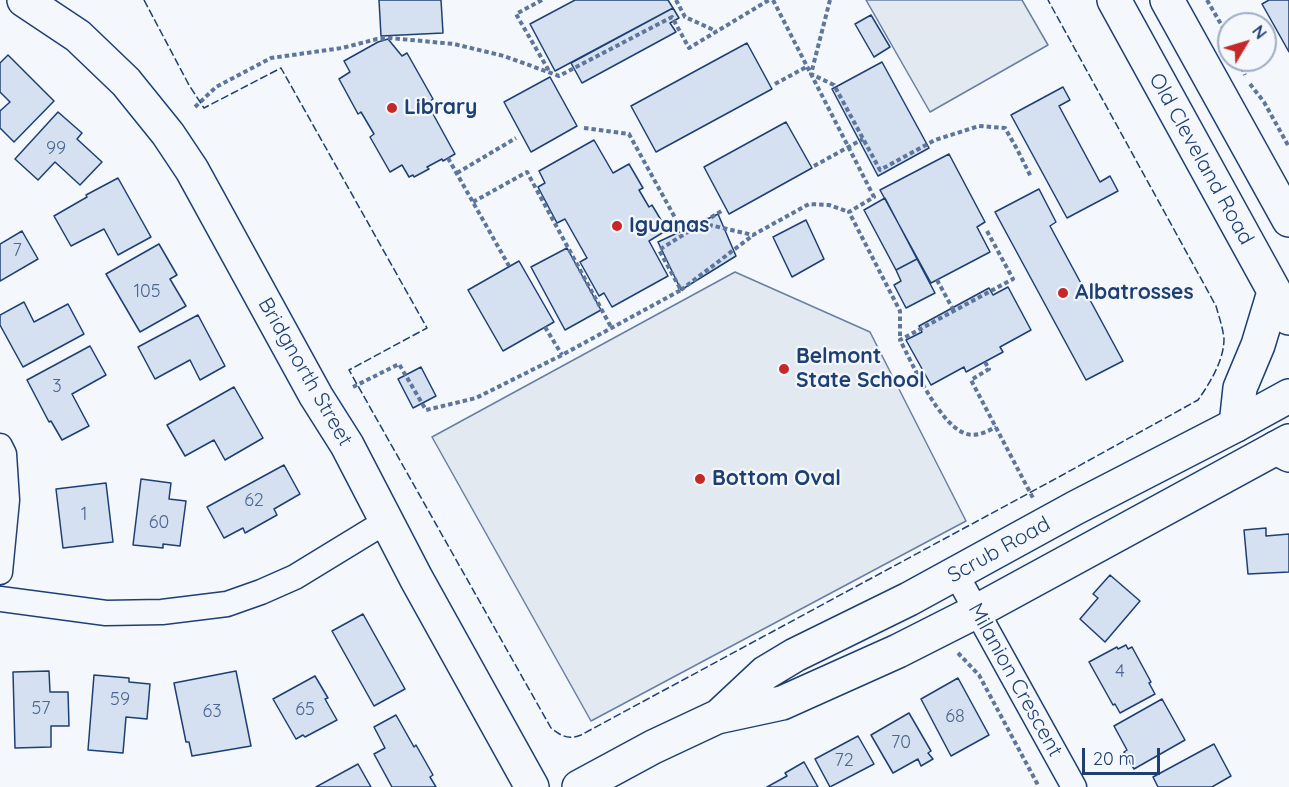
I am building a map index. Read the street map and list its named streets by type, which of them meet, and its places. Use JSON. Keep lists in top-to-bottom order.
{
  "streets": {
    "main road": ["Old Cleveland Road", "Bridgnorth Street", "Scrub Road"],
    "street": ["Milanion Crescent"]
  },
  "crossings": [
    ["Scrub Road", "Milanion Crescent"]
  ],
  "places": [
    "Library",
    "Iguanas",
    "Albatrosses",
    "Belmont State School",
    "Bottom Oval"
  ],
  "house_numbers": [
    "99",
    "7",
    "105",
    "3",
    "62",
    "1",
    "60",
    "4",
    "59",
    "57",
    "65",
    "63",
    "68",
    "70",
    "72"
  ],
  "scale_bar": "20 m",
  "north": "top right"
}
